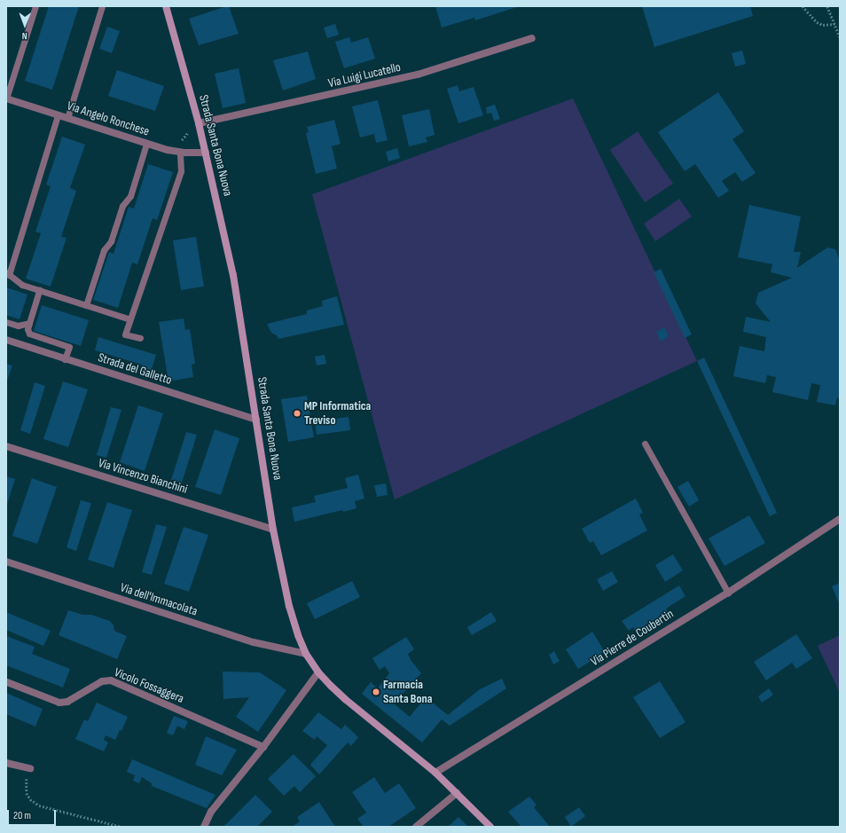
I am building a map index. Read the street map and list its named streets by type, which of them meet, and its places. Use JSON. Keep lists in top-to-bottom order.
{
  "streets": {
    "street": [
      "Via Luigi Lucatello",
      "Via Angelo Ronchese",
      "Strada Santa Bona Nuova",
      "Strada del Galletto",
      "Via Vincenzo Bianchini",
      "Via dell'Immacolata",
      "Via Pierre de Coubertin",
      "Vicolo Fossaggera"
    ]
  },
  "crossings": [
    ["Via Luigi Lucatello", "Strada Santa Bona Nuova"],
    ["Via Angelo Ronchese", "Strada Santa Bona Nuova"],
    ["Strada Santa Bona Nuova", "Strada del Galletto"],
    ["Strada Santa Bona Nuova", "Via Vincenzo Bianchini"],
    ["Strada Santa Bona Nuova", "Via dell'Immacolata"],
    ["Strada Santa Bona Nuova", "Via Pierre de Coubertin"]
  ],
  "places": ["MP Informatica Treviso", "Farmacia Santa Bona"],
  "scale_bar": "20 m",
  "north": "bottom"
}
